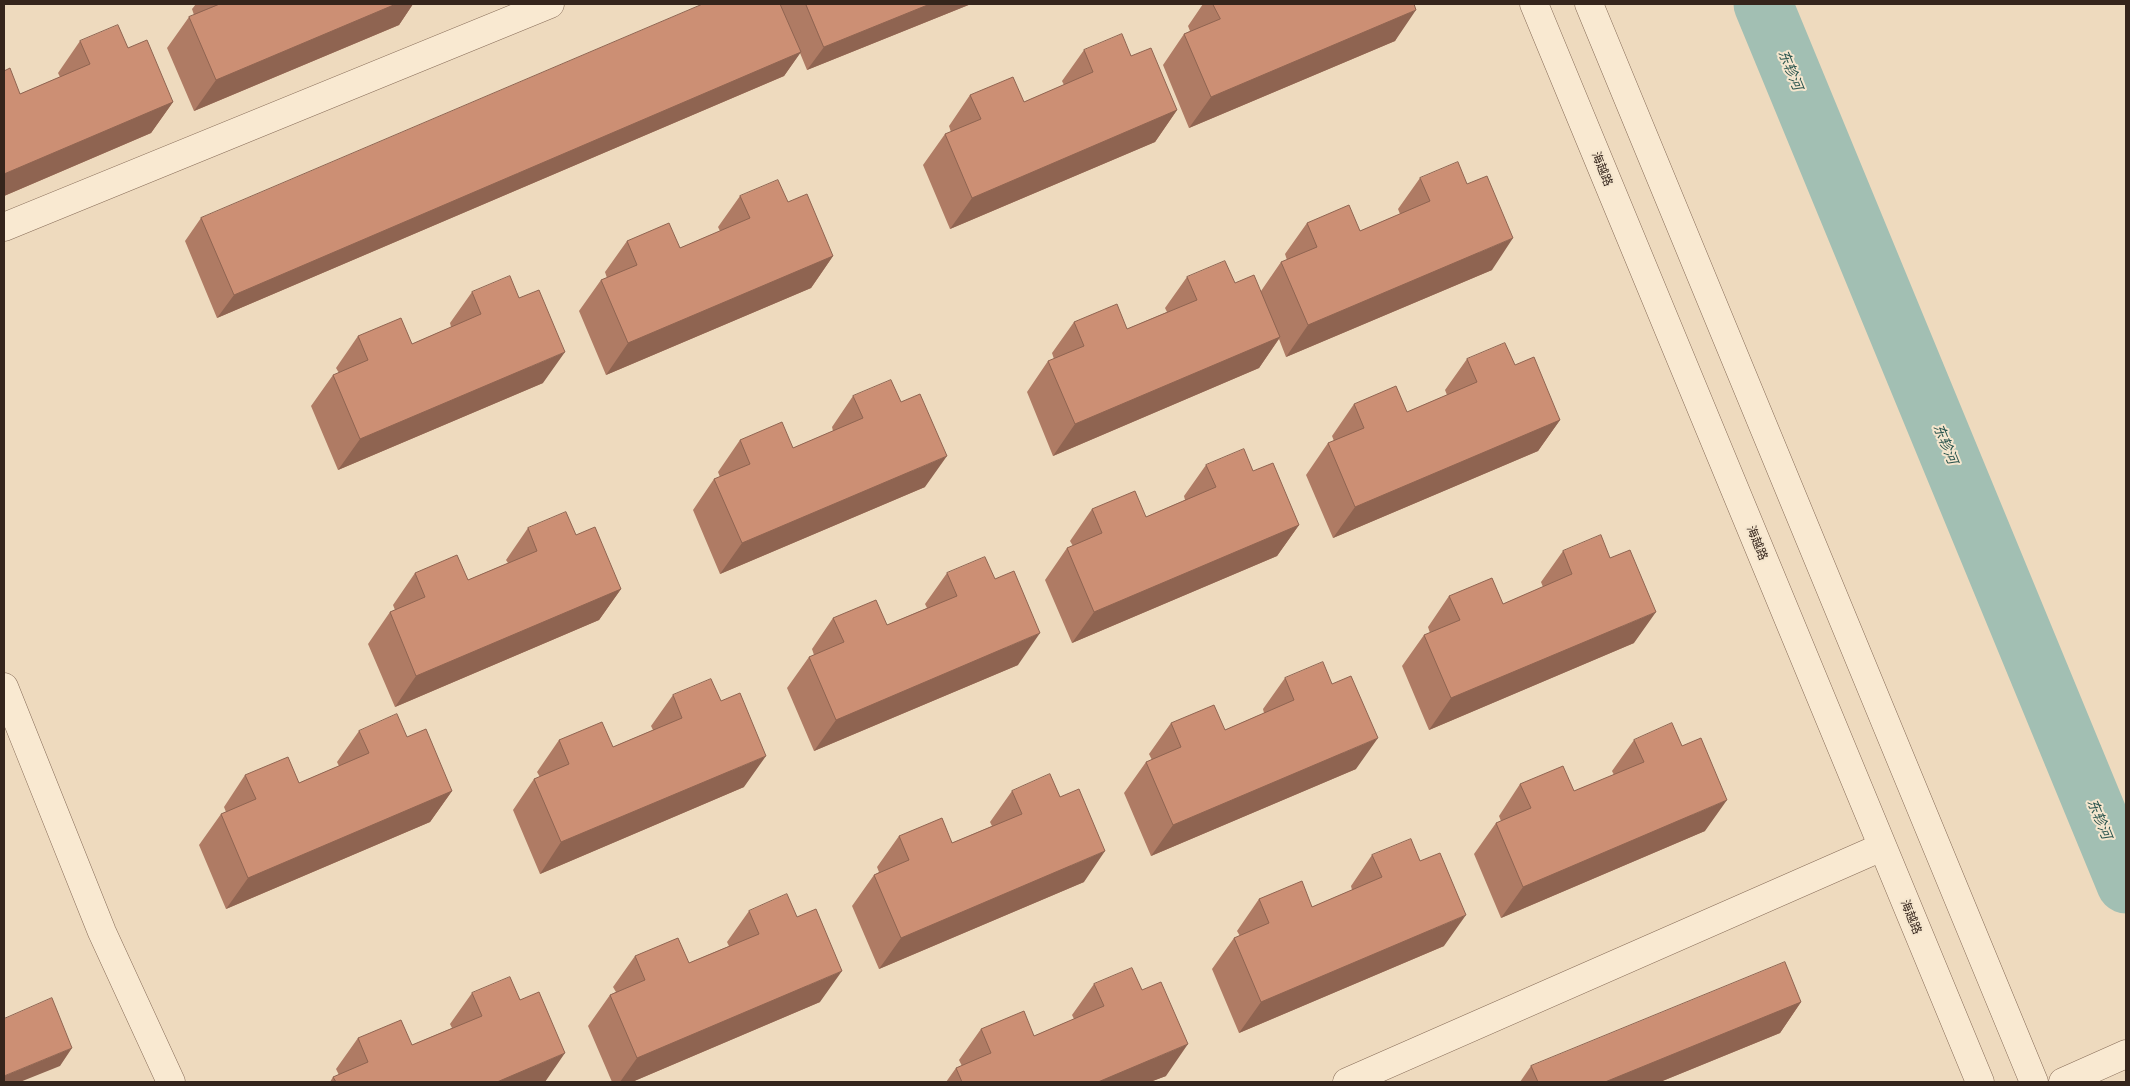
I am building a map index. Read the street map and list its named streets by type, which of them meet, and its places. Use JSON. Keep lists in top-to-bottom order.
{
  "streets": {
    "street": ["海越路"]
  },
  "water": ["东轸河"]
}
